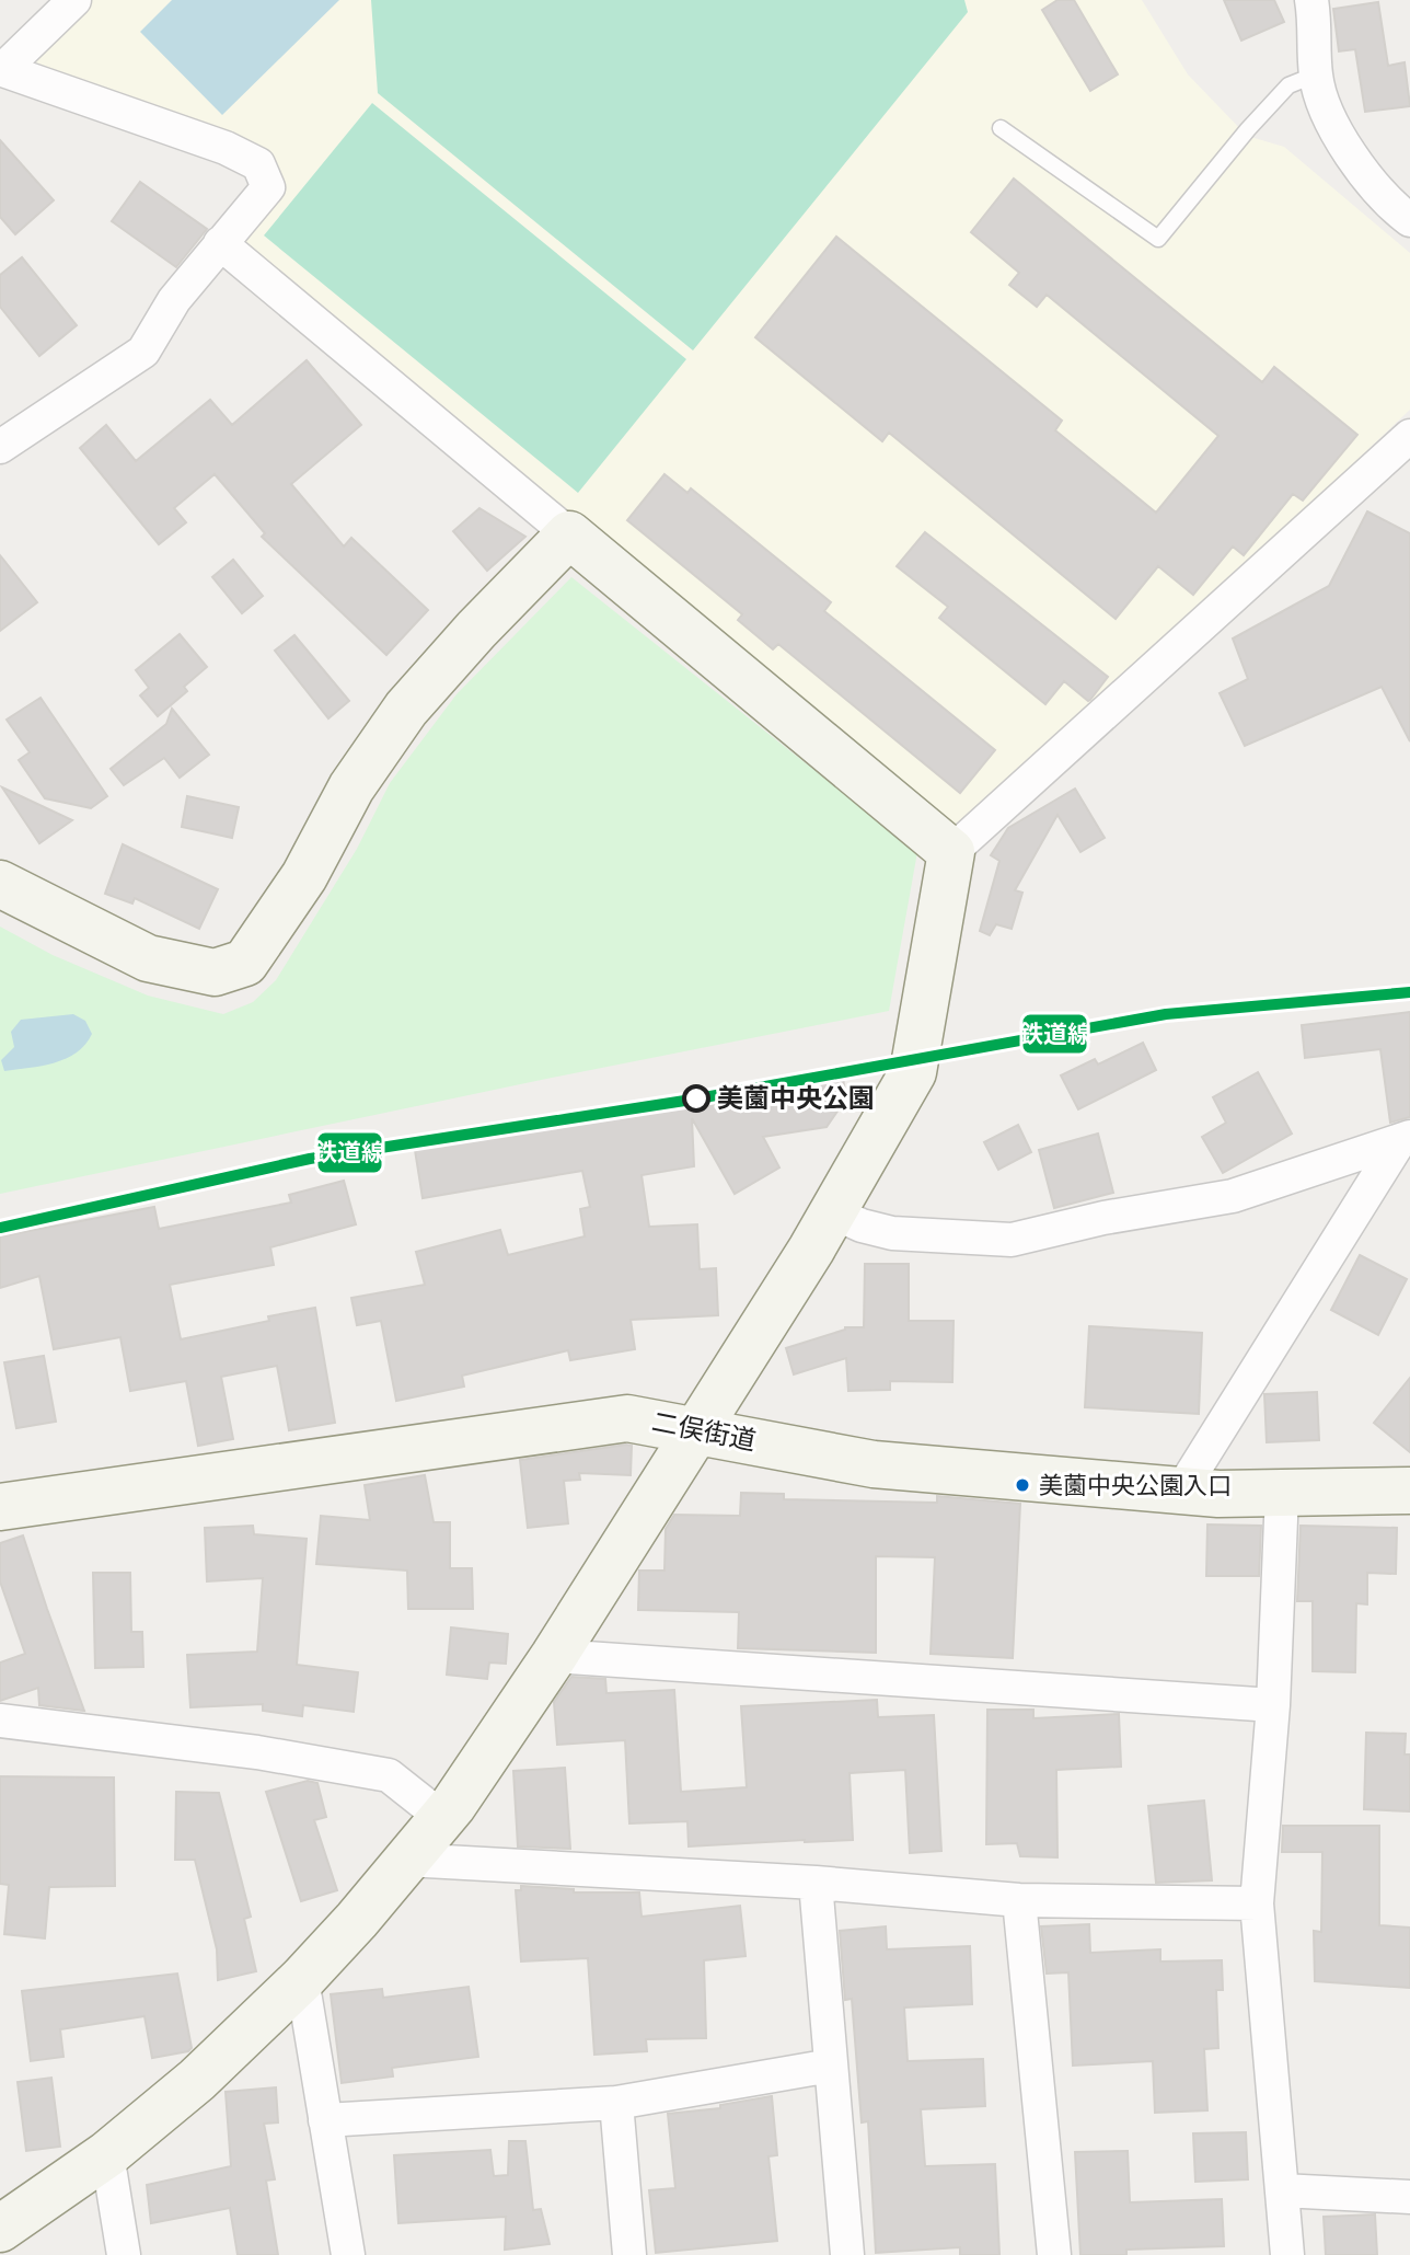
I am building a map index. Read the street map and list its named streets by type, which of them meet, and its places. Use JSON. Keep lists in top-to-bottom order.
{
  "streets": {
    "street": ["二俣街道"]
  },
  "places": ["美薗中央公園", "美薗中央公園入口"],
  "lines": ["transit line 鉄道線"]
}
